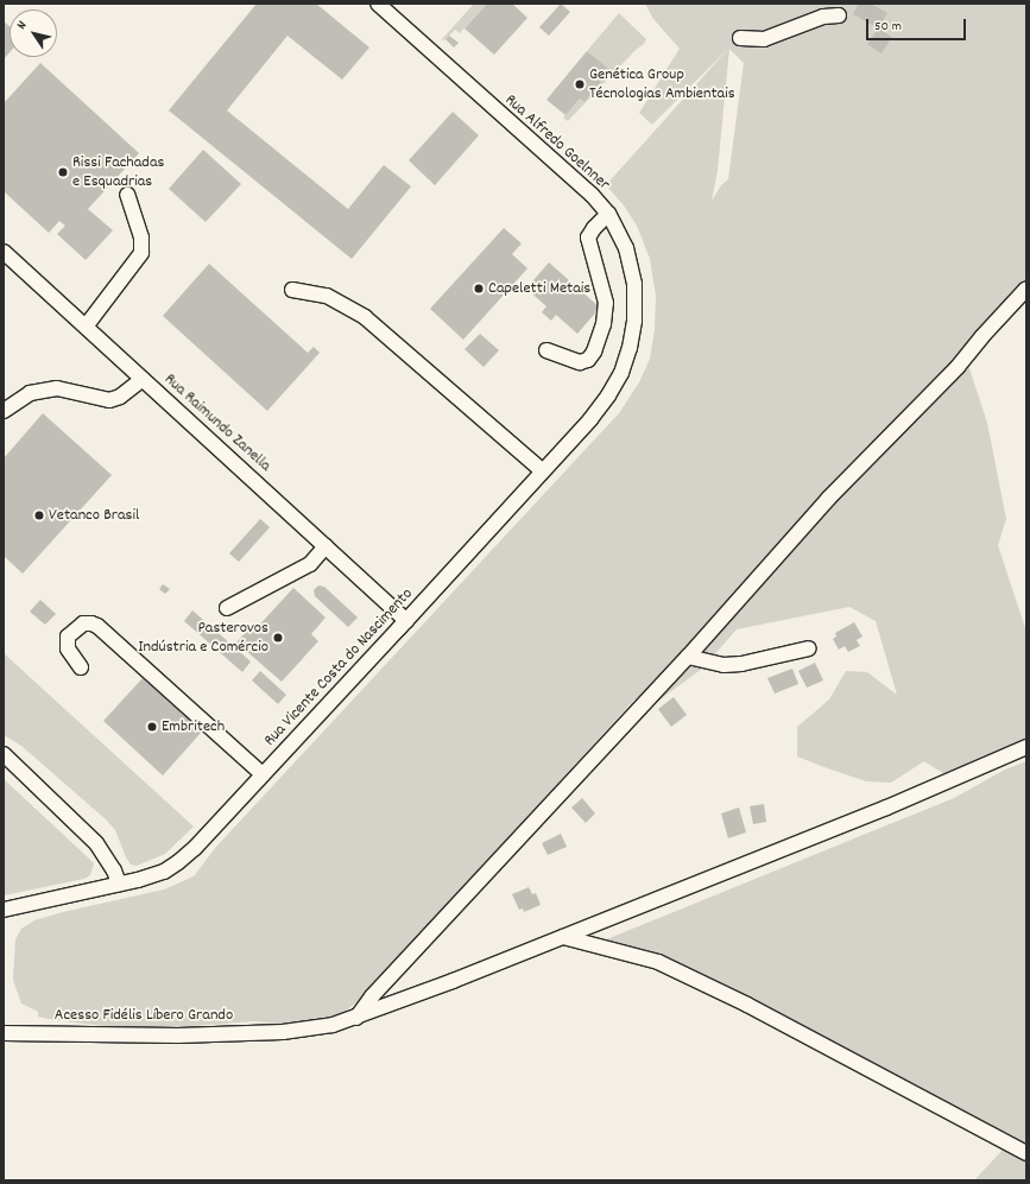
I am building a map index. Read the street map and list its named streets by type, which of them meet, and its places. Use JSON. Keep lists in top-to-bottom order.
{
  "streets": {
    "street": [
      "Rua Alfredo Goelnner",
      "Rua Raimundo Zanella",
      "Rua Vicente Costa do Nascimento",
      "Acesso Fidélis Líbero Grando"
    ]
  },
  "crossings": [
    ["Rua Alfredo Goelnner", "Rua Vicente Costa do Nascimento"],
    ["Rua Raimundo Zanella", "Rua Vicente Costa do Nascimento"]
  ],
  "places": [
    "Genética Group Técnologias Ambientais",
    "Rissi Fachadas e Esquadrias",
    "Capeletti Metais",
    "Vetanco Brasil",
    "Pasterovos Indústria e Comércio",
    "Embritech"
  ],
  "scale_bar": "50 m",
  "north": "top left"
}
